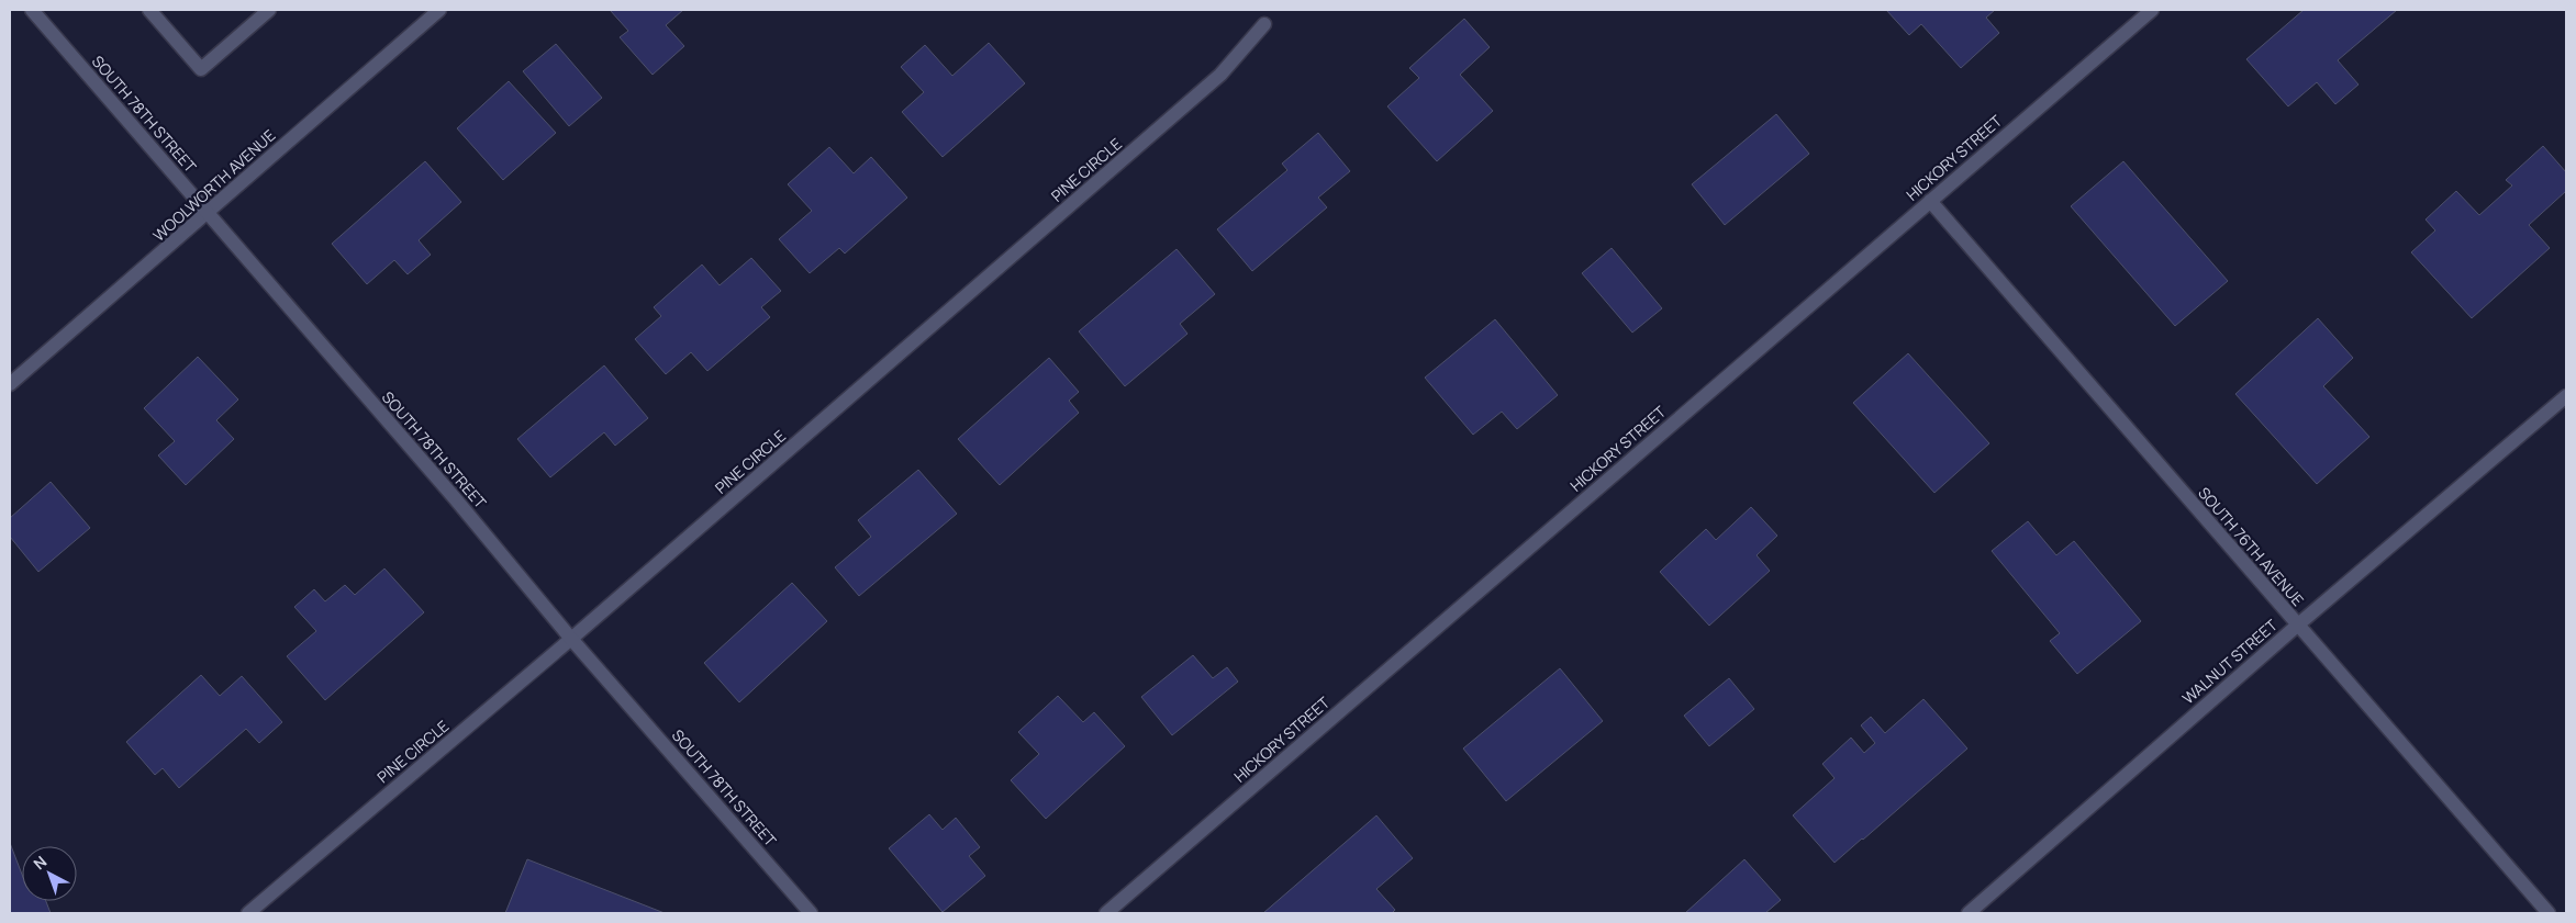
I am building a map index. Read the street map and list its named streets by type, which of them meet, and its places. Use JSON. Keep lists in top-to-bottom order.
{
  "streets": {
    "street": [
      "SOUTH 78TH STREET",
      "HICKORY STREET",
      "PINE CIRCLE",
      "WOOLWORTH AVENUE",
      "SOUTH 76TH AVENUE",
      "WALNUT STREET"
    ]
  },
  "crossings": [
    ["SOUTH 78TH STREET", "PINE CIRCLE"],
    ["SOUTH 78TH STREET", "WOOLWORTH AVENUE"],
    ["HICKORY STREET", "SOUTH 76TH AVENUE"],
    ["SOUTH 76TH AVENUE", "WALNUT STREET"]
  ],
  "north": "top left"
}
